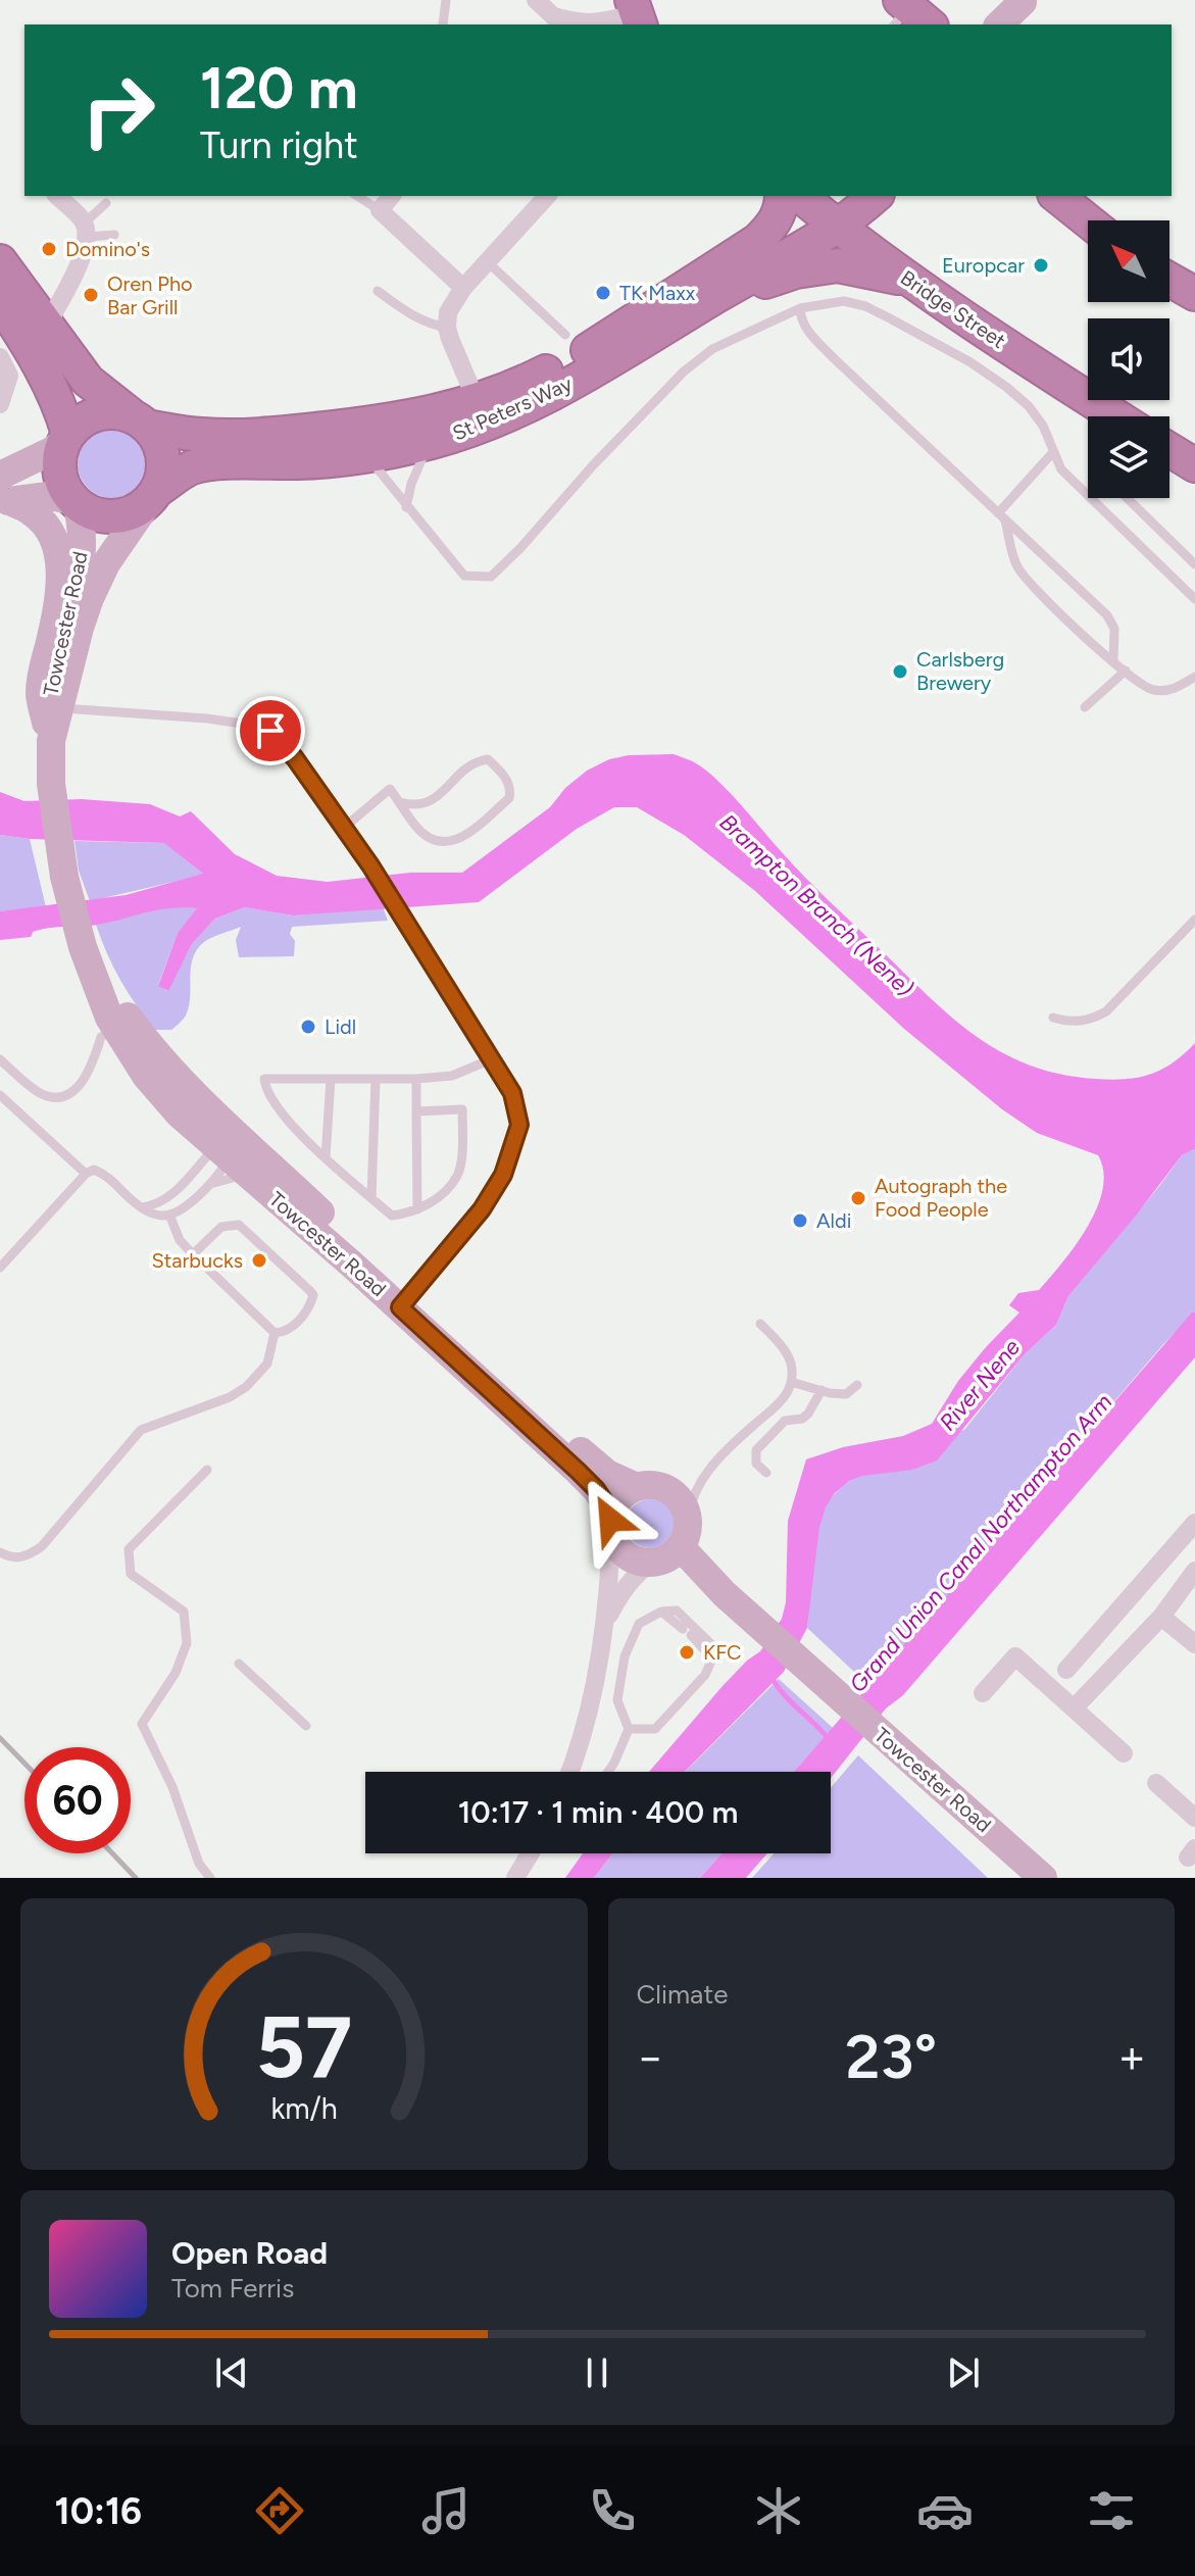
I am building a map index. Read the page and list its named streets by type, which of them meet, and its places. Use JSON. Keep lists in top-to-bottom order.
{
  "streets": {
    "highway": ["Bridge Street", "St Peters Way"],
    "main road": ["Towcester Road"]
  },
  "crossings": [
    ["Bridge Street", "St Peters Way"],
    ["St Peters Way", "Towcester Road"]
  ],
  "water": ["Brampton Branch (Nene)", "River Nene", "Grand Union Canal Northampton Arm"],
  "places": [
    "Domino's",
    "Europcar",
    "TK Maxx",
    "Oren Pho Bar Grill",
    "Carlsberg Brewery",
    "Lidl",
    "Autograph the Food People",
    "Aldi",
    "Starbucks",
    "KFC"
  ],
  "north": "top left",
  "page": {
    "turn": ["120 m", "Turn right"],
    "limit": "60",
    "trip": "10:17 · 1 min · 400 m",
    "tile": "Climate",
    "heat": ["−", "23°", "+"],
    "song": ["Open Road", "Tom Ferris"],
    "tabs": "10:16",
    "gauge": ["57", "km/h"]
  }
}
